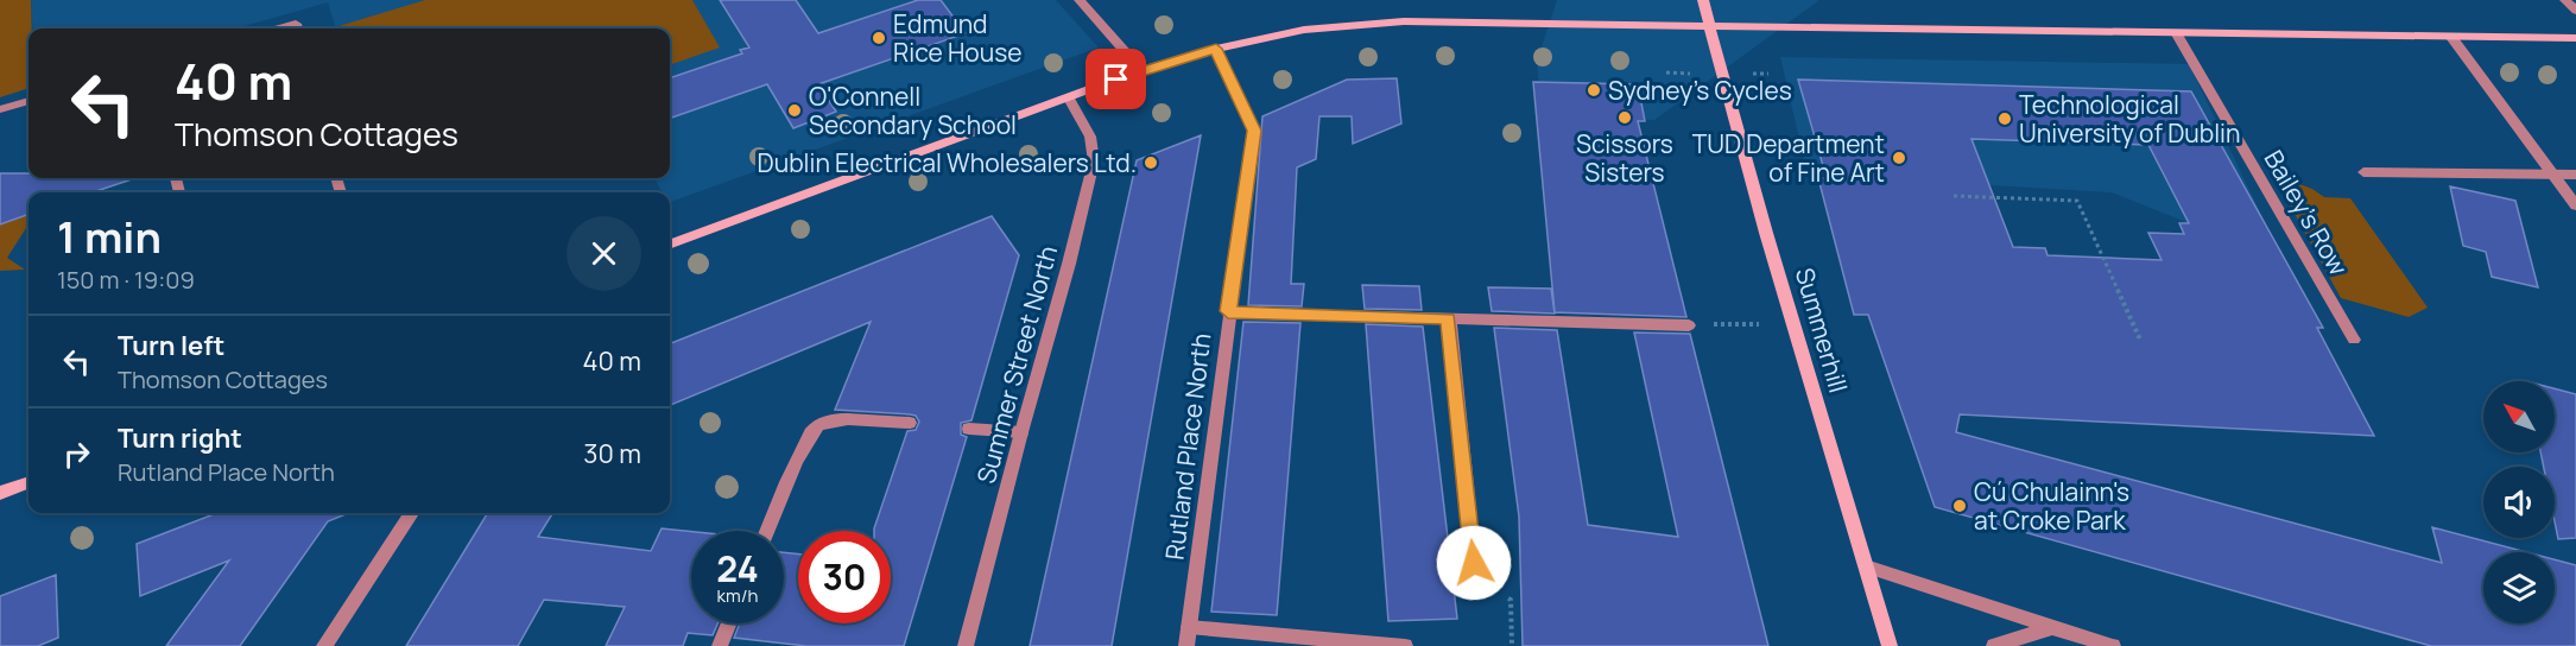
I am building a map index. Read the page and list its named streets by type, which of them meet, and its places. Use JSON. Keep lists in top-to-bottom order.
{
  "streets": {
    "main road": ["Summerhill"],
    "street": ["Bailey's Row", "Summer Street North", "Rutland Place North"]
  },
  "places": [
    "Edmund Rice House",
    "Sydney's Cycles",
    "O'Connell Secondary School",
    "Scissors Sisters",
    "Technological University of Dublin",
    "TUD Department of Fine Art",
    "Dublin Electrical Wholesalers Ltd.",
    "Cú Chulainn's at Croke Park"
  ],
  "north": "top left",
  "page": {
    "turn": ["40 m", "Thomson Cottages"],
    "heading": ["1 min", "150 m · 19:09"],
    "list": [
      {
        "name": "Turn left",
        "note": "Thomson Cottages",
        "value": "40 m"
      },
      {
        "name": "Turn right",
        "note": "Rutland Place North",
        "value": "30 m"
      }
    ],
    "speed": "24 km/h",
    "limit": "30"
  }
}
